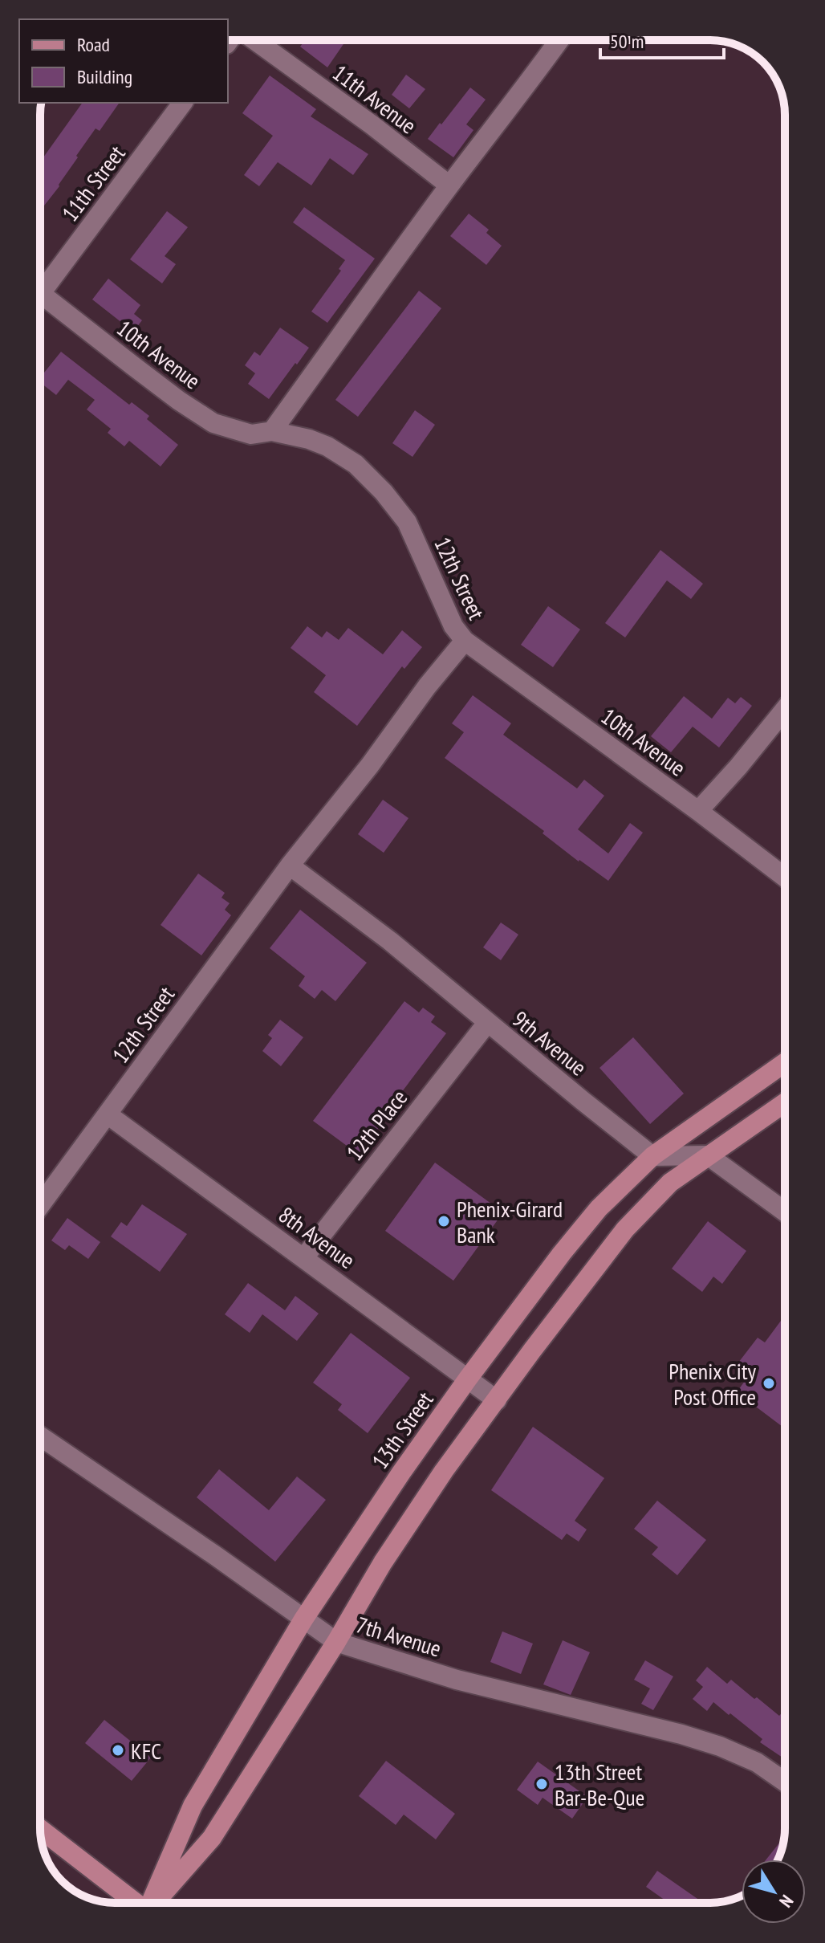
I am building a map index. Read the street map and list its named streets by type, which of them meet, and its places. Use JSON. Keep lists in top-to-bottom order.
{
  "streets": {
    "main road": ["13th Street"],
    "street": [
      "11th Avenue",
      "11th Street",
      "10th Avenue",
      "12th Street",
      "9th Avenue",
      "12th Place",
      "8th Avenue",
      "7th Avenue"
    ]
  },
  "crossings": [
    ["10th Avenue", "12th Street"],
    ["12th Street", "9th Avenue"],
    ["12th Street", "8th Avenue"],
    ["9th Avenue", "12th Place"],
    ["9th Avenue", "13th Street"],
    ["12th Place", "8th Avenue"],
    ["8th Avenue", "13th Street"],
    ["13th Street", "7th Avenue"]
  ],
  "places": [
    "Phenix-Girard Bank",
    "Phenix City Post Office",
    "KFC",
    "13th Street Bar-Be-Que"
  ],
  "legend": ["Road", "Building"],
  "scale_bar": "50 m",
  "north": "bottom right"
}
